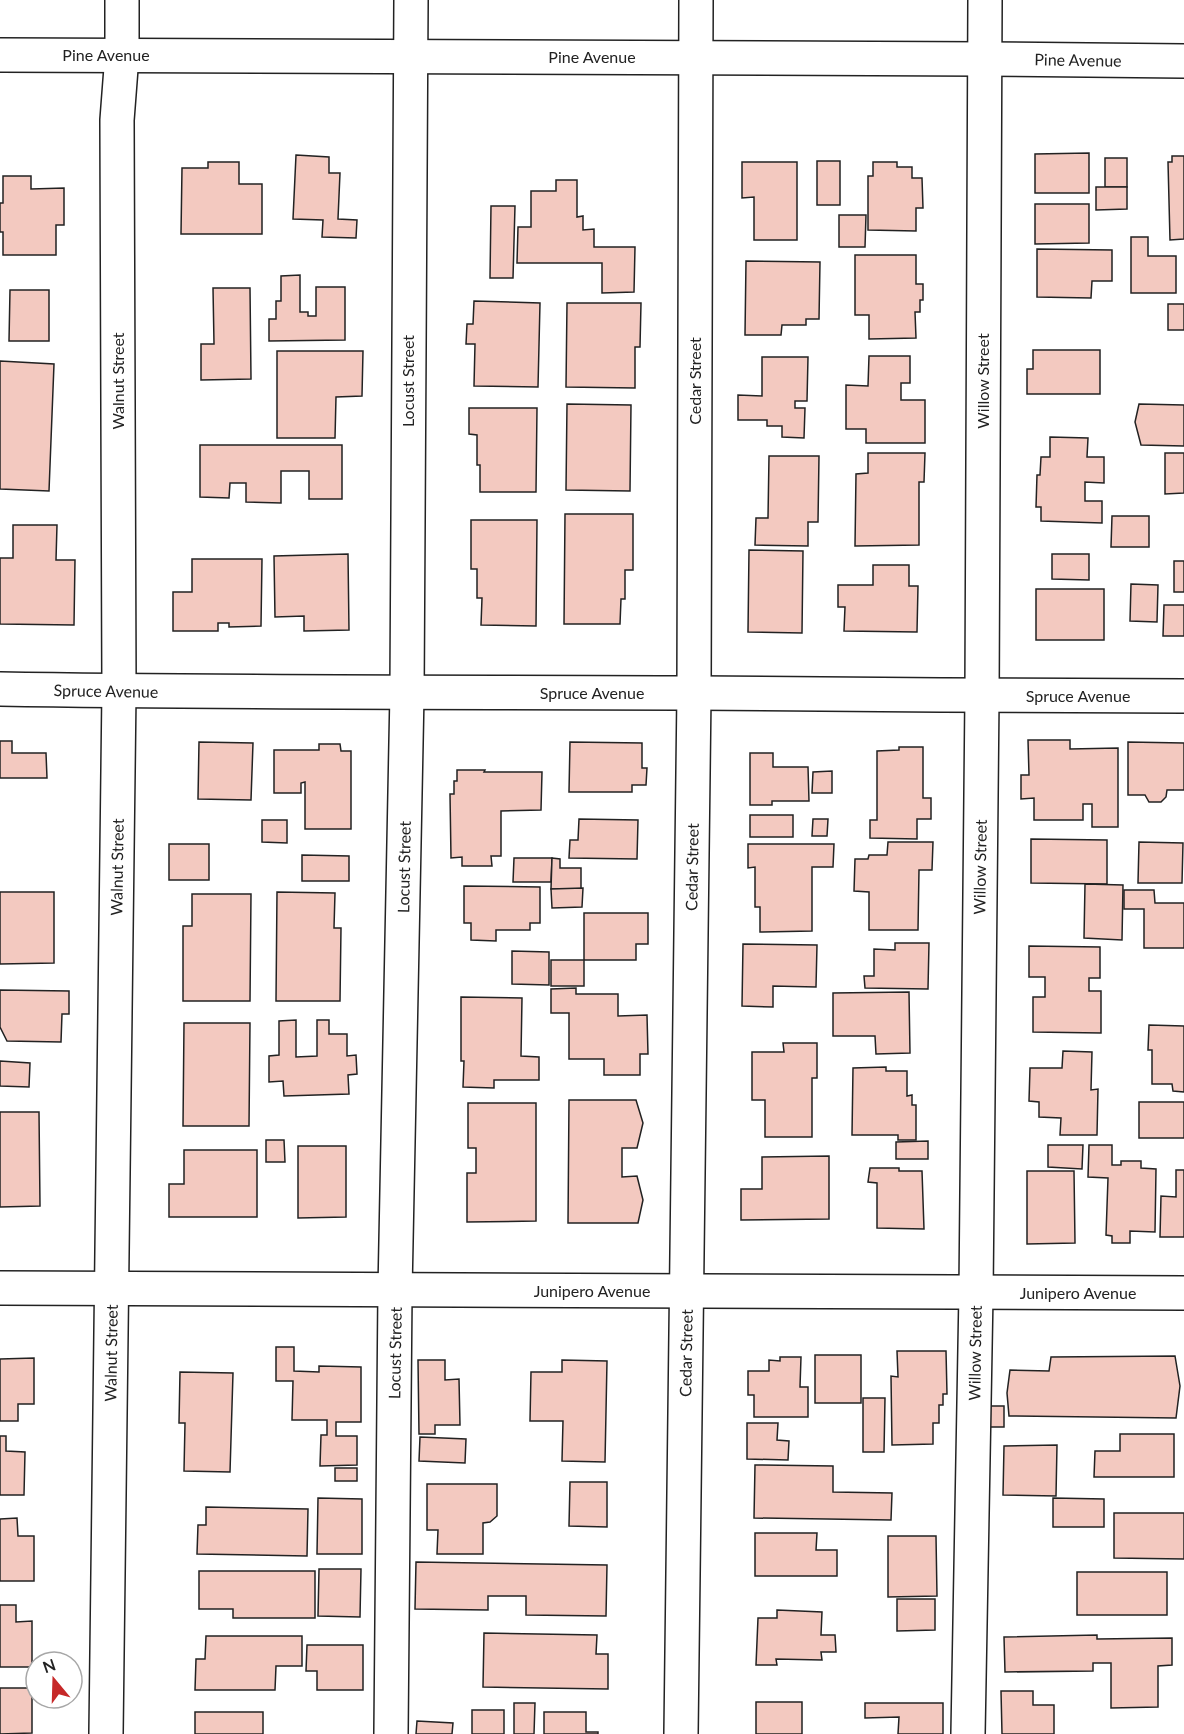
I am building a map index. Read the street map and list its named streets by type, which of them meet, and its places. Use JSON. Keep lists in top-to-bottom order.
{
  "streets": {
    "street": [
      "Pine Avenue",
      "Walnut Street",
      "Locust Street",
      "Cedar Street",
      "Willow Street",
      "Spruce Avenue",
      "Junipero Avenue"
    ]
  },
  "crossings": [
    ["Pine Avenue", "Walnut Street"],
    ["Pine Avenue", "Locust Street"],
    ["Pine Avenue", "Cedar Street"],
    ["Pine Avenue", "Willow Street"],
    ["Walnut Street", "Spruce Avenue"],
    ["Walnut Street", "Junipero Avenue"],
    ["Locust Street", "Spruce Avenue"],
    ["Locust Street", "Junipero Avenue"],
    ["Cedar Street", "Spruce Avenue"],
    ["Cedar Street", "Junipero Avenue"],
    ["Willow Street", "Spruce Avenue"],
    ["Willow Street", "Junipero Avenue"]
  ],
  "north": "top"
}
